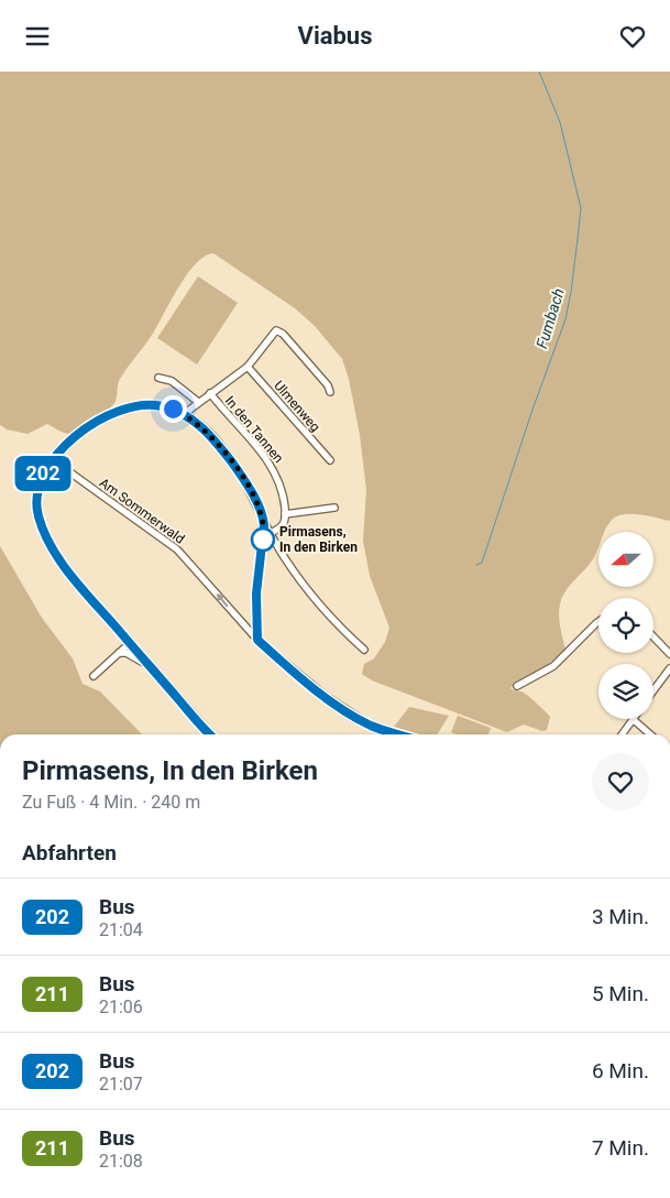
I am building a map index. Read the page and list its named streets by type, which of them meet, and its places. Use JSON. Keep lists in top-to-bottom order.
{
  "streets": {
    "street": ["Ulmenweg", "In den Tannen", "Am Sommerwald"]
  },
  "one_way": ["Am Sommerwald"],
  "water": ["Fumbach"],
  "places": ["Pirmasens, In den Birken"],
  "lines": ["bus line 202"],
  "north": "left",
  "page": {
    "header": "Viabus",
    "on_map": "202",
    "heading": [
      ["Pirmasens, In den Birken", "Zu Fuß · 4 Min. · 240 m"],
      "Abfahrten"
    ],
    "list": [
      {
        "mark": "202",
        "name": "Bus",
        "note": "21:04",
        "value": "3 Min."
      },
      {
        "mark": "211",
        "name": "Bus",
        "note": "21:06",
        "value": "5 Min."
      },
      {
        "mark": "202",
        "name": "Bus",
        "note": "21:07",
        "value": "6 Min."
      },
      {
        "mark": "211",
        "name": "Bus",
        "note": "21:08",
        "value": "7 Min."
      }
    ]
  }
}
